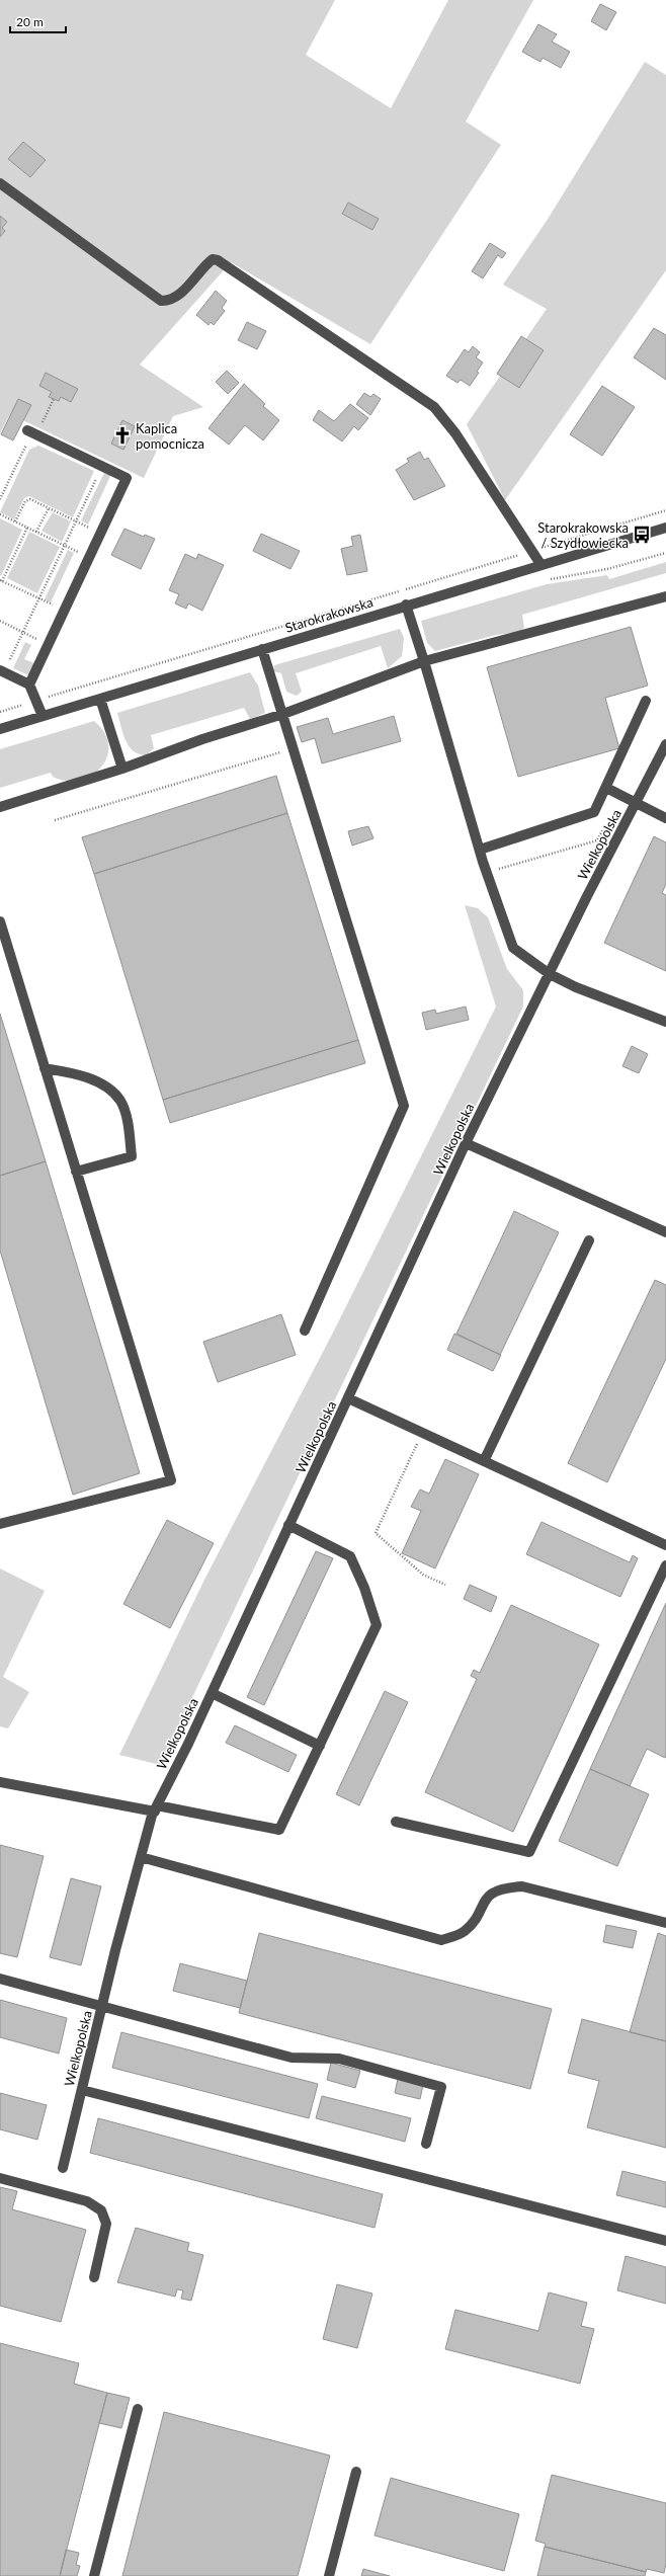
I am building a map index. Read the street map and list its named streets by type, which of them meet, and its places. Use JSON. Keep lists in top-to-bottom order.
{
  "streets": {
    "street": ["Starokrakowska", "Wielkopolska"]
  },
  "places": {
    "church": ["Kaplica pomocnicza"],
    "bus stop": ["Starokrakowska / Szydłowiecka"]
  },
  "scale_bar": "20 m"
}
